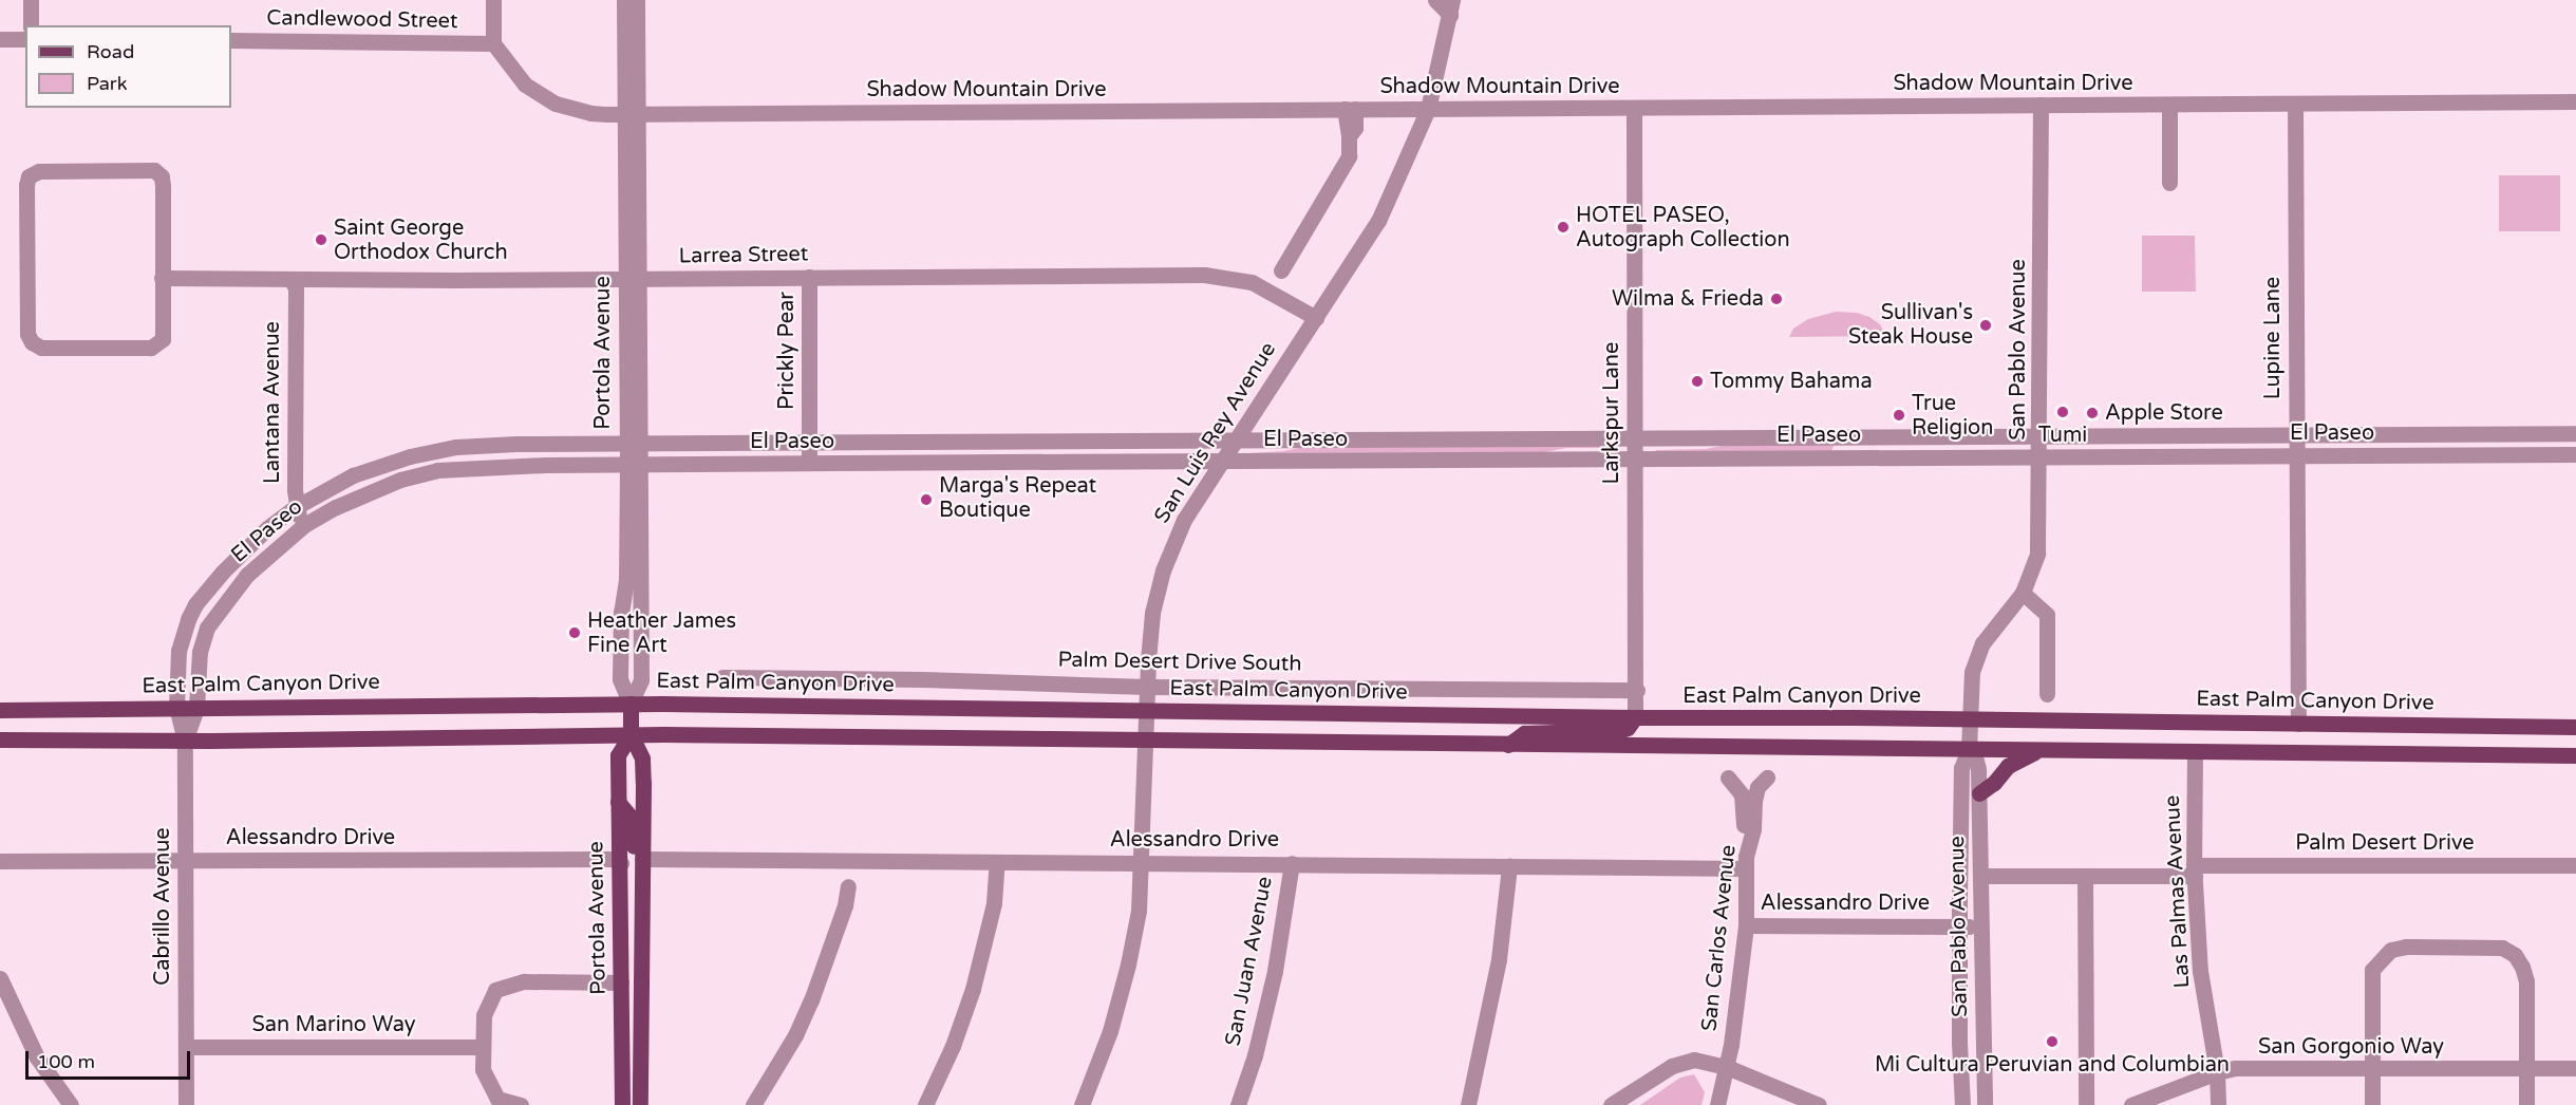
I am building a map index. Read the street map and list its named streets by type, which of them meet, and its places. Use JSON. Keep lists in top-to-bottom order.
{
  "streets": {
    "main road": ["Portola Avenue", "East Palm Canyon Drive"],
    "street": [
      "Candlewood Street",
      "Shadow Mountain Drive",
      "Larrea Street",
      "Lupine Lane",
      "San Pablo Avenue",
      "Prickly Pear",
      "Lantana Avenue",
      "Larkspur Lane",
      "San Luis Rey Avenue",
      "El Paseo",
      "Palm Desert Drive South",
      "Alessandro Drive",
      "Palm Desert Drive",
      "Las Palmas Avenue",
      "Cabrillo Avenue",
      "San Carlos Avenue",
      "San Juan Avenue",
      "San Marino Way",
      "San Gorgonio Way"
    ]
  },
  "crossings": [
    ["Candlewood Street", "Shadow Mountain Drive"],
    ["Shadow Mountain Drive", "Lupine Lane"],
    ["Shadow Mountain Drive", "San Pablo Avenue"],
    ["Shadow Mountain Drive", "Portola Avenue"],
    ["Shadow Mountain Drive", "Larkspur Lane"],
    ["Shadow Mountain Drive", "San Luis Rey Avenue"],
    ["Larrea Street", "Prickly Pear"],
    ["Larrea Street", "Portola Avenue"],
    ["Larrea Street", "Lantana Avenue"],
    ["Larrea Street", "San Luis Rey Avenue"],
    ["Lupine Lane", "El Paseo"],
    ["Lupine Lane", "East Palm Canyon Drive"],
    ["San Pablo Avenue", "El Paseo"],
    ["San Pablo Avenue", "East Palm Canyon Drive"],
    ["San Pablo Avenue", "Alessandro Drive"],
    ["San Pablo Avenue", "Palm Desert Drive"],
    ["Prickly Pear", "El Paseo"],
    ["Portola Avenue", "El Paseo"],
    ["Portola Avenue", "East Palm Canyon Drive"],
    ["Portola Avenue", "Alessandro Drive"],
    ["Lantana Avenue", "El Paseo"],
    ["Larkspur Lane", "El Paseo"],
    ["Larkspur Lane", "Palm Desert Drive South"],
    ["Larkspur Lane", "East Palm Canyon Drive"],
    ["San Luis Rey Avenue", "El Paseo"],
    ["San Luis Rey Avenue", "Palm Desert Drive South"],
    ["San Luis Rey Avenue", "East Palm Canyon Drive"],
    ["San Luis Rey Avenue", "Alessandro Drive"],
    ["El Paseo", "East Palm Canyon Drive"],
    ["El Paseo", "Cabrillo Avenue"],
    ["East Palm Canyon Drive", "Cabrillo Avenue"],
    ["Alessandro Drive", "Cabrillo Avenue"],
    ["Alessandro Drive", "San Carlos Avenue"],
    ["Alessandro Drive", "San Juan Avenue"],
    ["Palm Desert Drive", "Las Palmas Avenue"],
    ["Las Palmas Avenue", "San Gorgonio Way"],
    ["Cabrillo Avenue", "San Marino Way"]
  ],
  "places": [
    "HOTEL PASEO, Autograph Collection",
    "Saint George Orthodox Church",
    "Wilma & Frieda",
    "Sullivan's Steak House",
    "Tommy Bahama",
    "Tumi",
    "Apple Store",
    "True Religion",
    "Marga's Repeat Boutique",
    "Heather James Fine Art",
    "Mi Cultura Peruvian and Columbian"
  ],
  "legend": ["Road", "Park"],
  "scale_bar": "100 m"
}
